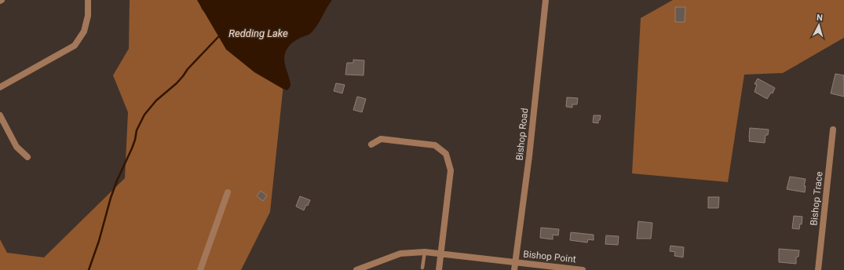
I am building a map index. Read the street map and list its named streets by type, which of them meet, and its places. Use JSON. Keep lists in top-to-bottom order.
{
  "streets": {
    "street": ["Bishop Road", "Bishop Trace", "Bishop Point"]
  },
  "crossings": [
    ["Bishop Road", "Bishop Point"]
  ],
  "water": ["Redding Lake"],
  "north": "top"
}
